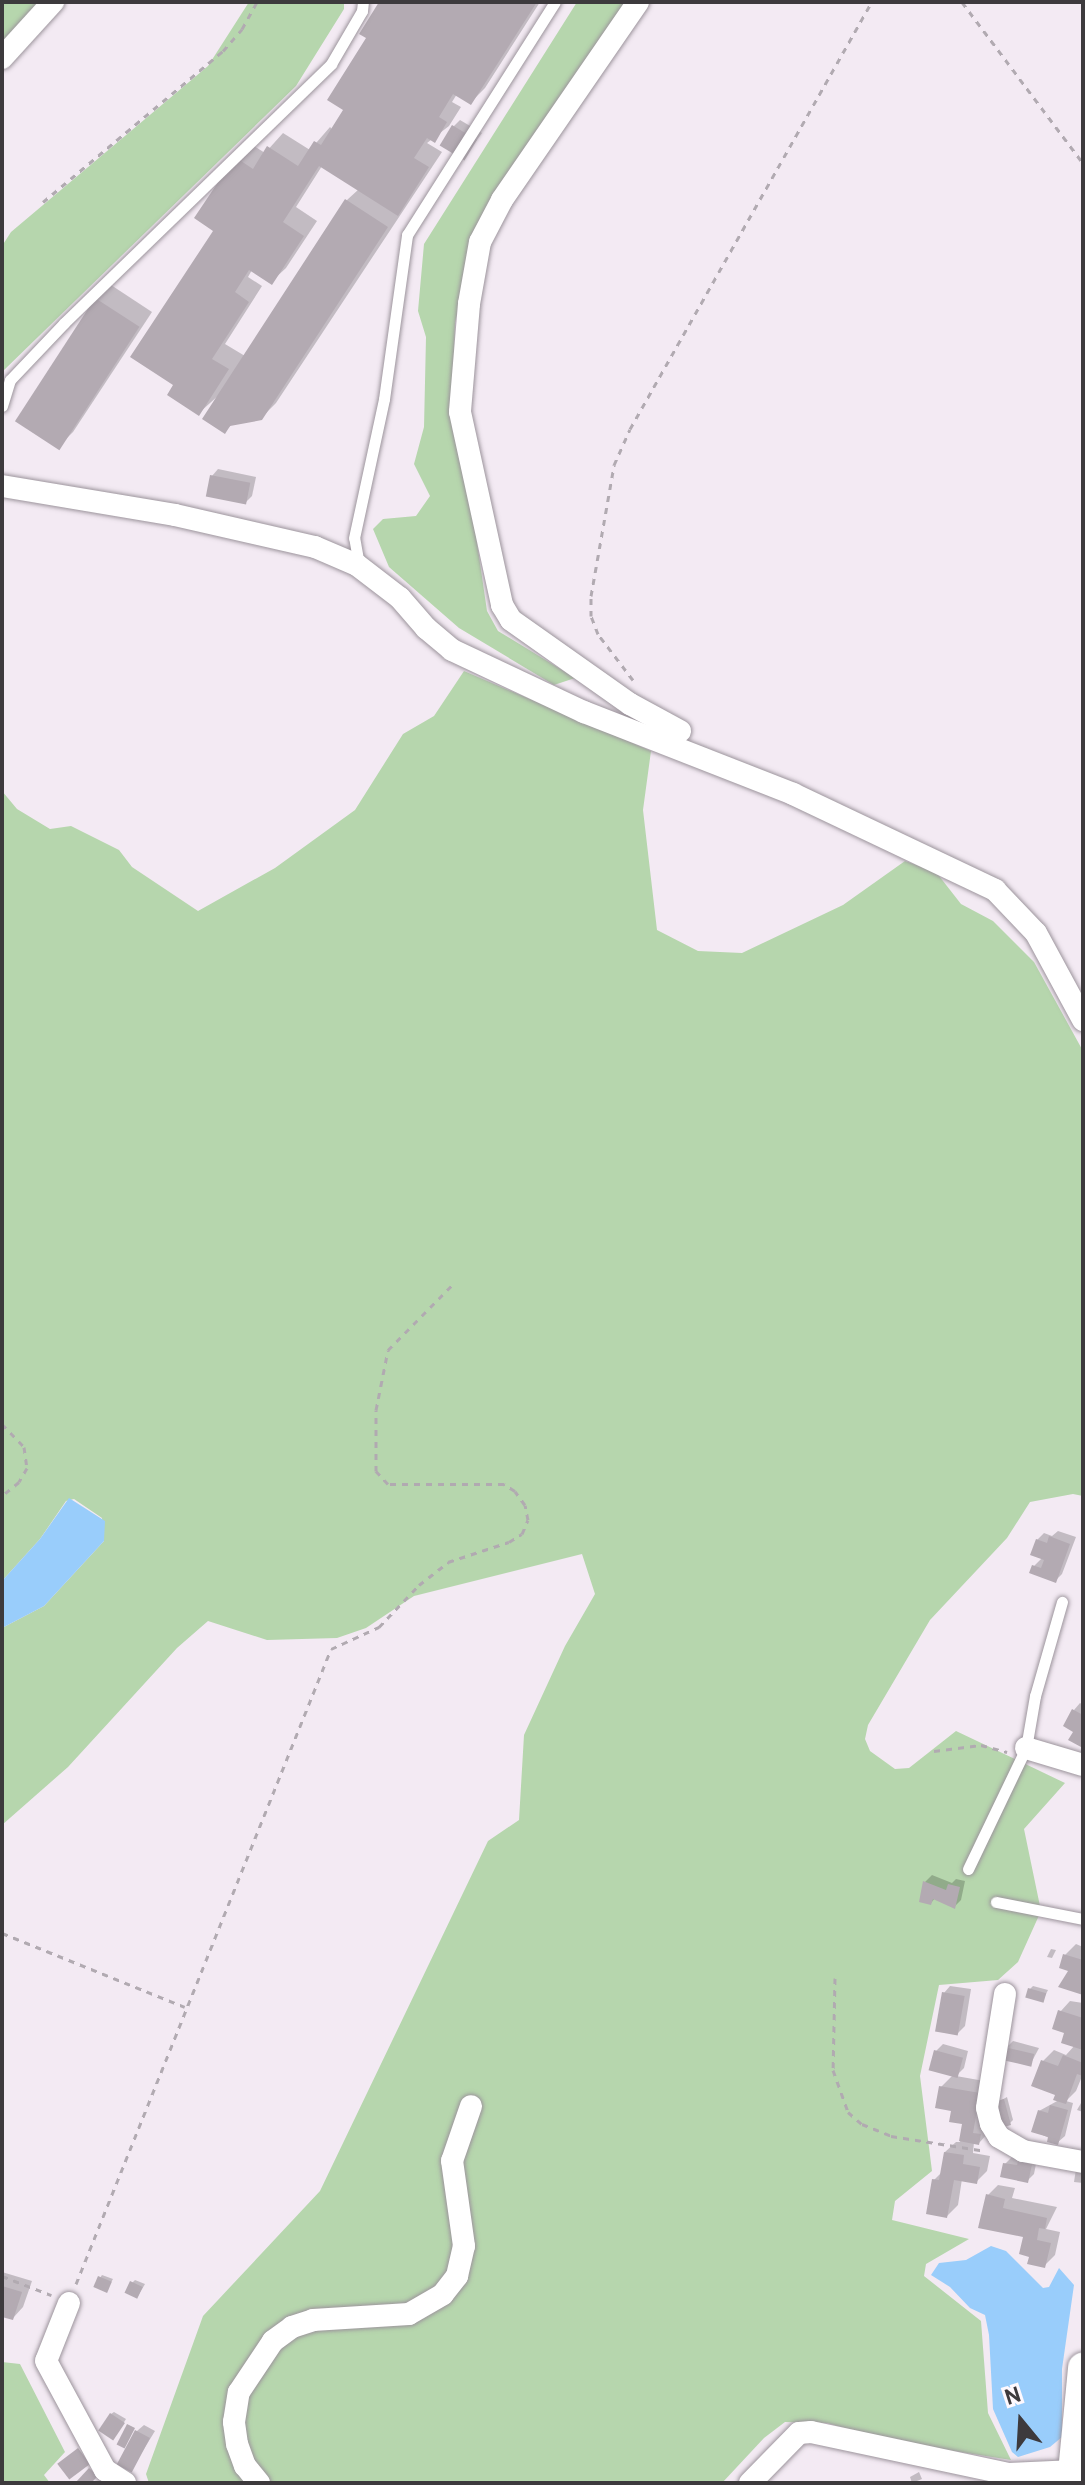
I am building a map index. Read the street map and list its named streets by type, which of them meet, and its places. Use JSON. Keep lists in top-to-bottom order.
{
  "north": "top"
}
